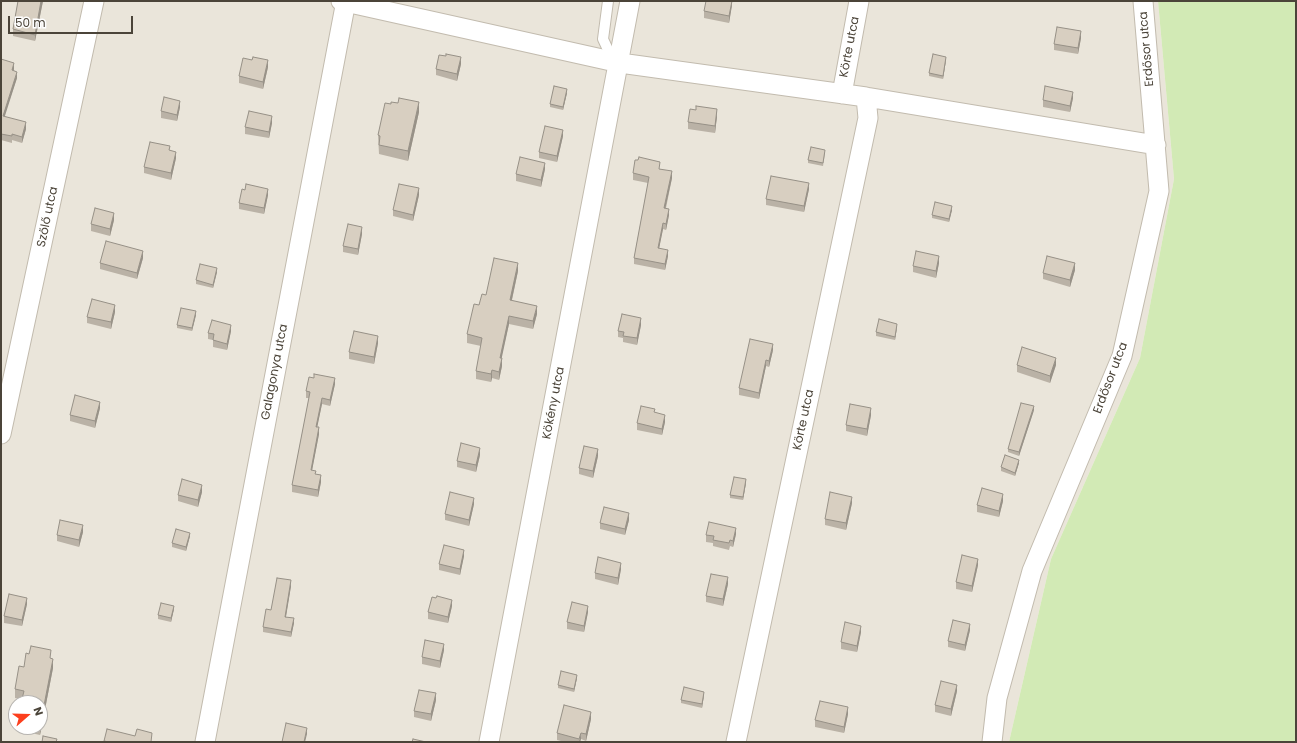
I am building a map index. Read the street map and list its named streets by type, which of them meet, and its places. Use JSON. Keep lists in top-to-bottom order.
{
  "streets": {
    "street": [
      "Körte utca",
      "Erdősor utca",
      "Szőlő utca",
      "Galagonya utca",
      "Kökény utca"
    ]
  },
  "scale_bar": "50 m",
  "north": "right"
}
